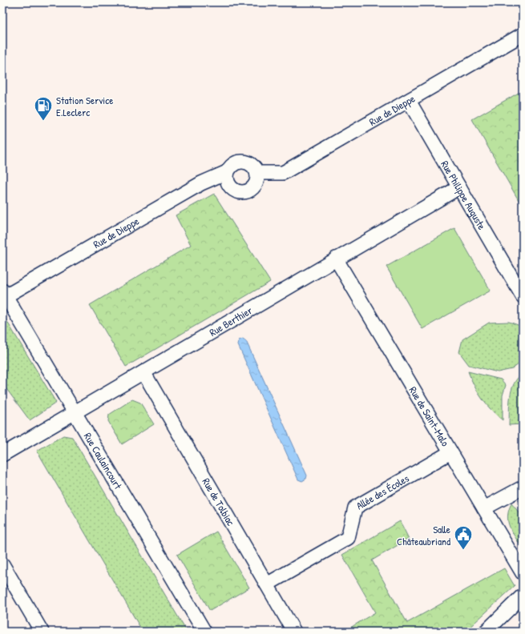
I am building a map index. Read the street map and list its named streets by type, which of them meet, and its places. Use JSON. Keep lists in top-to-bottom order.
{
  "streets": {
    "street": [
      "Rue de Dieppe",
      "Rue Philippe Auguste",
      "Rue Berthier",
      "Rue de Saint-Malo",
      "Rue Caulaincourt",
      "Allée des Écoles",
      "Rue de Tolbiac"
    ]
  },
  "crossings": [
    ["Rue de Dieppe", "Rue Philippe Auguste"],
    ["Rue de Dieppe", "Rue Caulaincourt"],
    ["Rue Philippe Auguste", "Rue Berthier"],
    ["Rue Berthier", "Rue de Saint-Malo"],
    ["Rue Berthier", "Rue Caulaincourt"],
    ["Rue Berthier", "Rue de Tolbiac"],
    ["Rue de Saint-Malo", "Allée des Écoles"],
    ["Allée des Écoles", "Rue de Tolbiac"]
  ],
  "places": {
    "fuel station": ["Station Service E.Leclerc"],
    "public building": ["Salle Châteaubriand"]
  }
}
